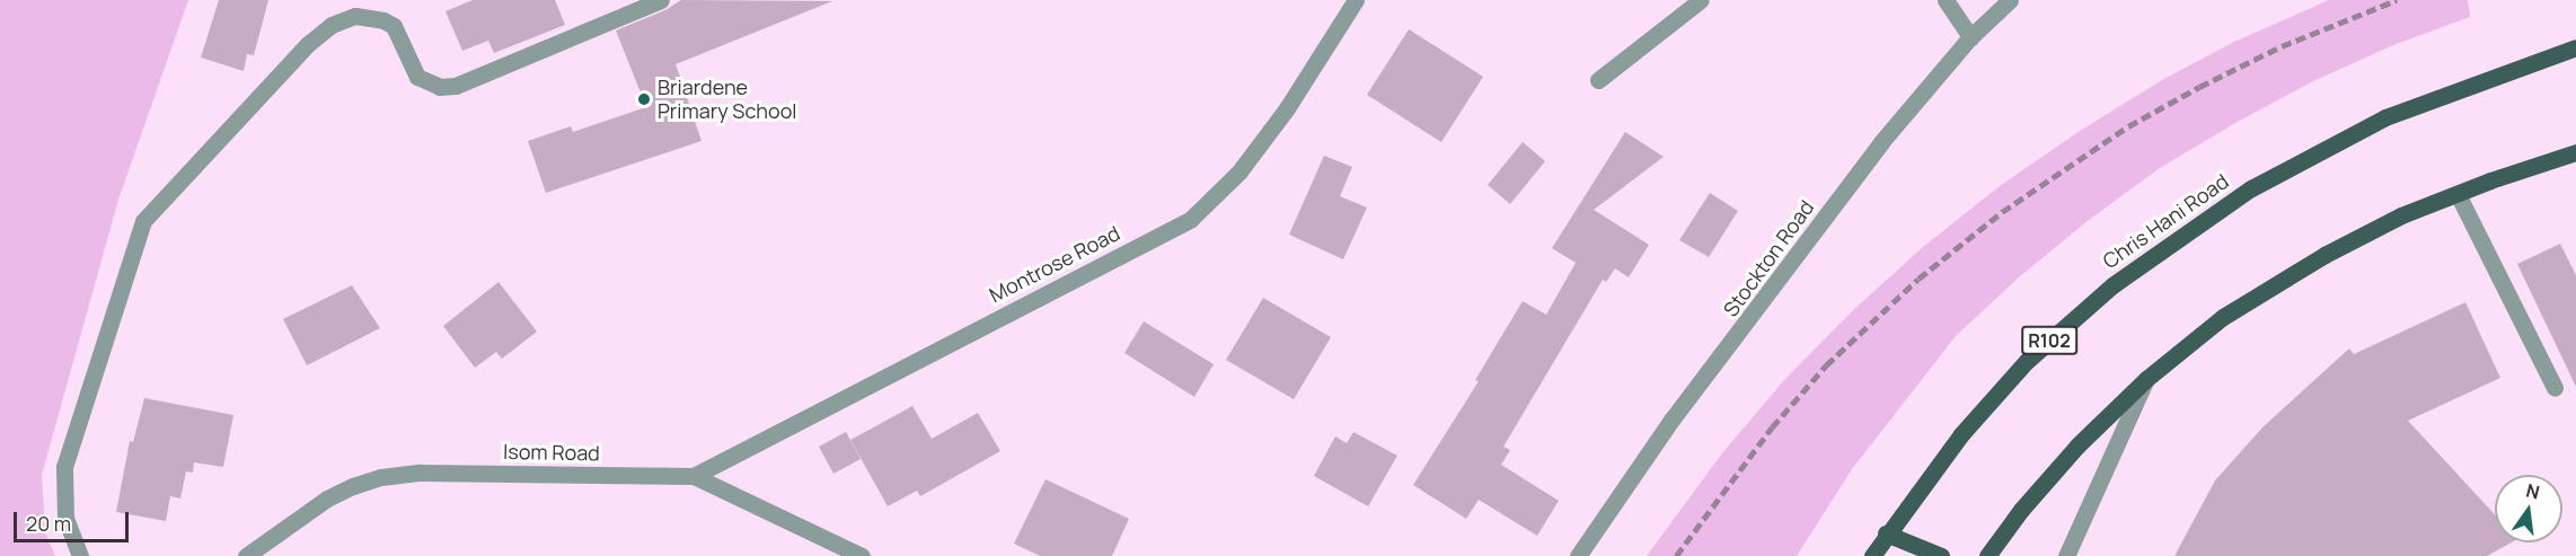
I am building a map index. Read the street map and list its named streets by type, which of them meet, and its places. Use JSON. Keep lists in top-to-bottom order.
{
  "streets": {
    "main road": ["Chris Hani Road", "R102"],
    "street": ["Stockton Road", "Montrose Road", "Isom Road"]
  },
  "crossings": [
    ["Montrose Road", "Isom Road"]
  ],
  "places": ["Briardene Primary School"],
  "scale_bar": "20 m",
  "north": "top"
}
